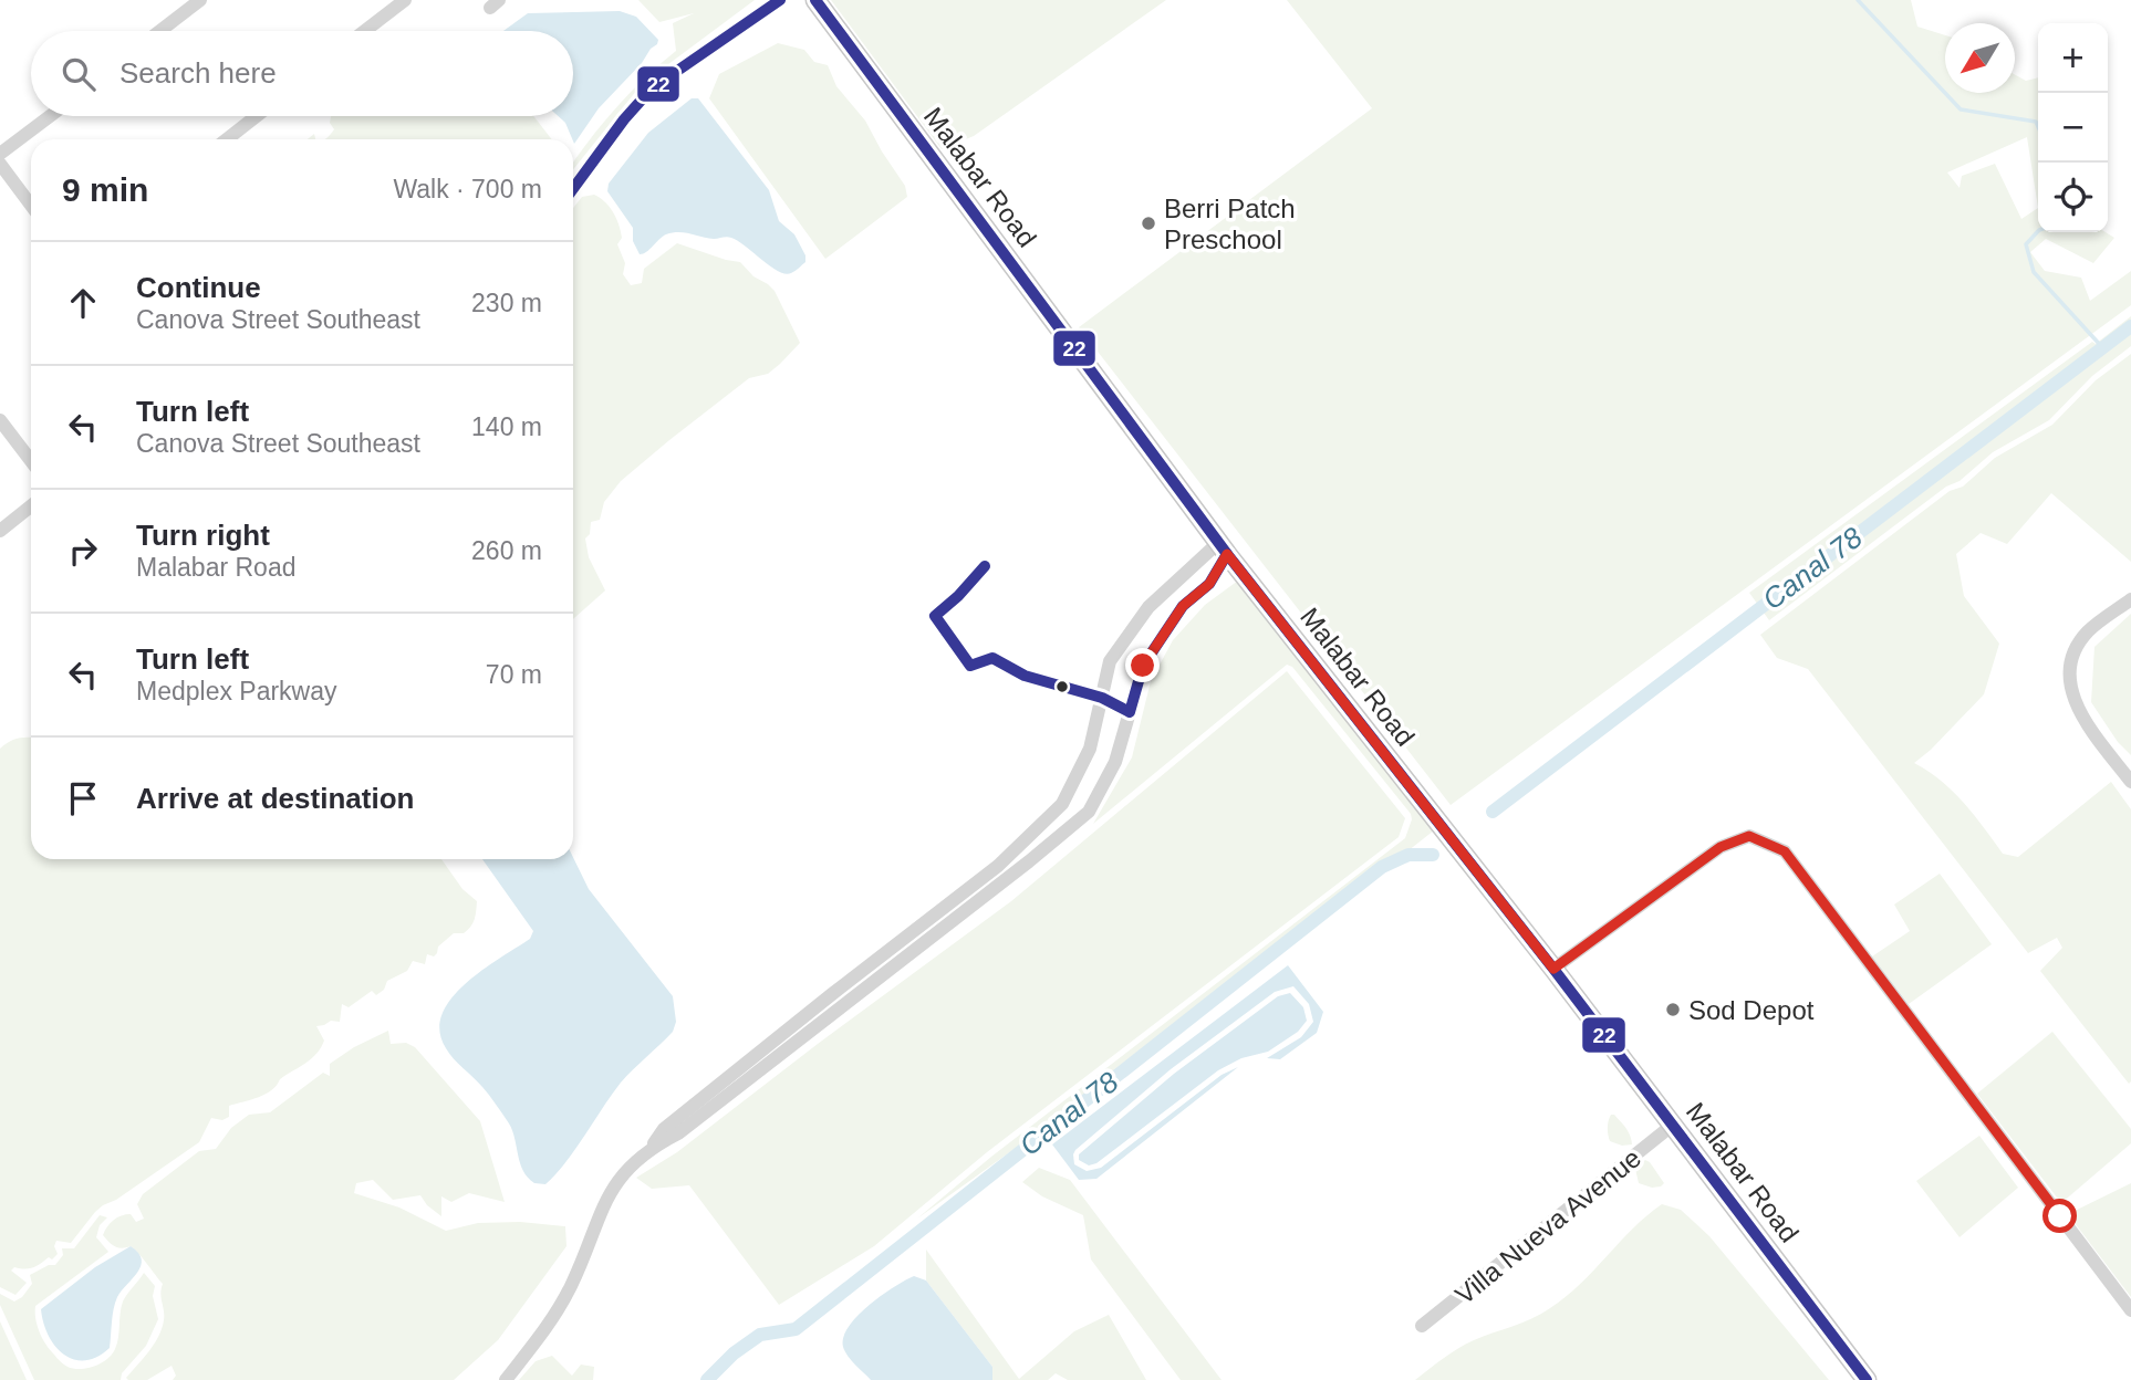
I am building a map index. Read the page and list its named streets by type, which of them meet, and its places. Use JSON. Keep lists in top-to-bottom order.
{
  "streets": {
    "main road": ["Malabar Road"],
    "street": ["Villa Nueva Avenue"]
  },
  "crossings": [
    ["Malabar Road", "Villa Nueva Avenue"]
  ],
  "water": ["Canal 78"],
  "places": ["Berri Patch Preschool", "Sod Depot"],
  "lines": ["transit line 22"],
  "north": "bottom left",
  "page": {
    "map_buttons": ["+", "−"],
    "search": "Search here",
    "heading": ["9 min", "Walk · 700 m"],
    "list": [
      ["Continue", "Canova Street Southeast", "230 m"],
      ["Turn left", "Canova Street Southeast", "140 m"],
      ["Turn right", "Malabar Road", "260 m"],
      ["Turn left", "Medplex Parkway", "70 m"],
      "Arrive at destination"
    ]
  }
}
